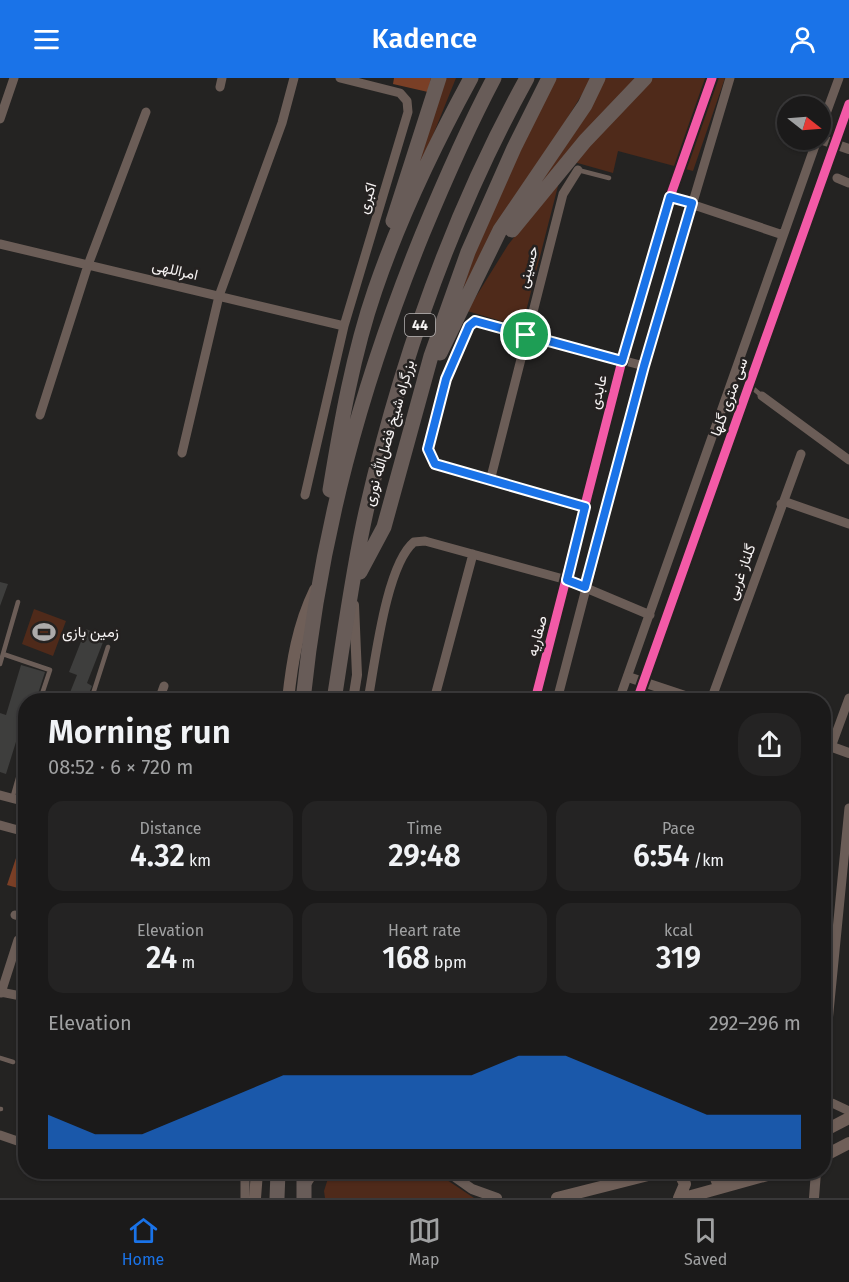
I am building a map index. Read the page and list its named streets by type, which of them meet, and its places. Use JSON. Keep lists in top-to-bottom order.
{
  "streets": {
    "highway": ["44", "بزرگراه شیخ فضل‌الله نوری"],
    "street": [
      "اکبری",
      "حسینی",
      "امراللهی",
      "عابدی",
      "سی متری گلها",
      "گلناز غربی",
      "صفاریه"
    ]
  },
  "crossings": [
    ["اکبری", "امراللهی"],
    ["عابدی", "صفاریه"]
  ],
  "places": {
    "sports": ["زمین بازی"]
  },
  "north": "right",
  "page": {
    "header": "Kadence",
    "heading": ["Morning run", "08:52 · 6 × 720 m"],
    "stats": [
      ["Distance", "4.32 km"],
      ["Time", "29:48"],
      ["Pace", "6:54 /km"],
      ["Elevation", "24 m"],
      ["Heart rate", "168 bpm"],
      ["kcal", "319"]
    ],
    "chart": ["Elevation", "292–296 m"],
    "tabs": ["Home", "Map", "Saved"]
  }
}
